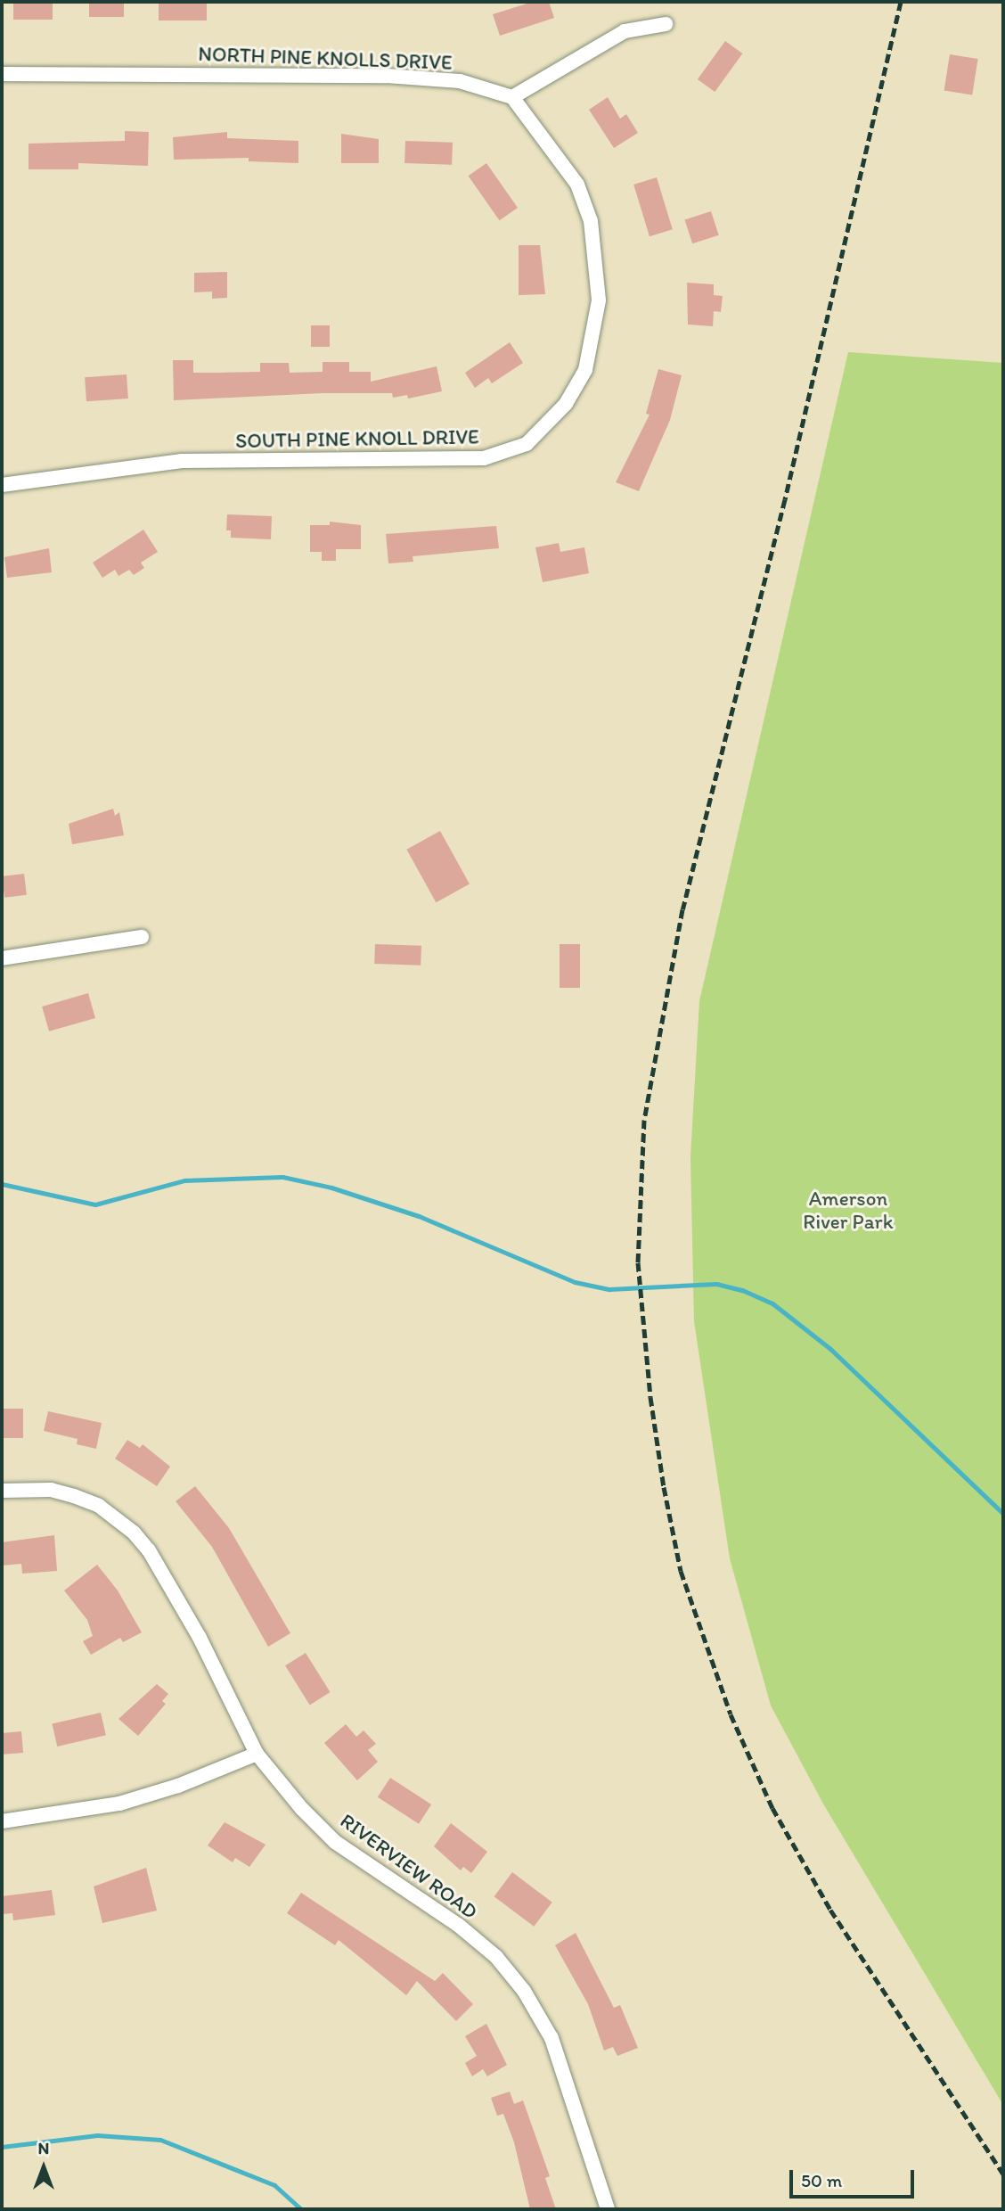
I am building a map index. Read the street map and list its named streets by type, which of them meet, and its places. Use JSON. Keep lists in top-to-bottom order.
{
  "streets": {
    "street": ["NORTH PINE KNOLLS DRIVE", "SOUTH PINE KNOLL DRIVE", "RIVERVIEW ROAD"]
  },
  "crossings": [
    ["NORTH PINE KNOLLS DRIVE", "SOUTH PINE KNOLL DRIVE"]
  ],
  "parks": ["Amerson River Park"],
  "scale_bar": "50 m",
  "north": "top"
}
